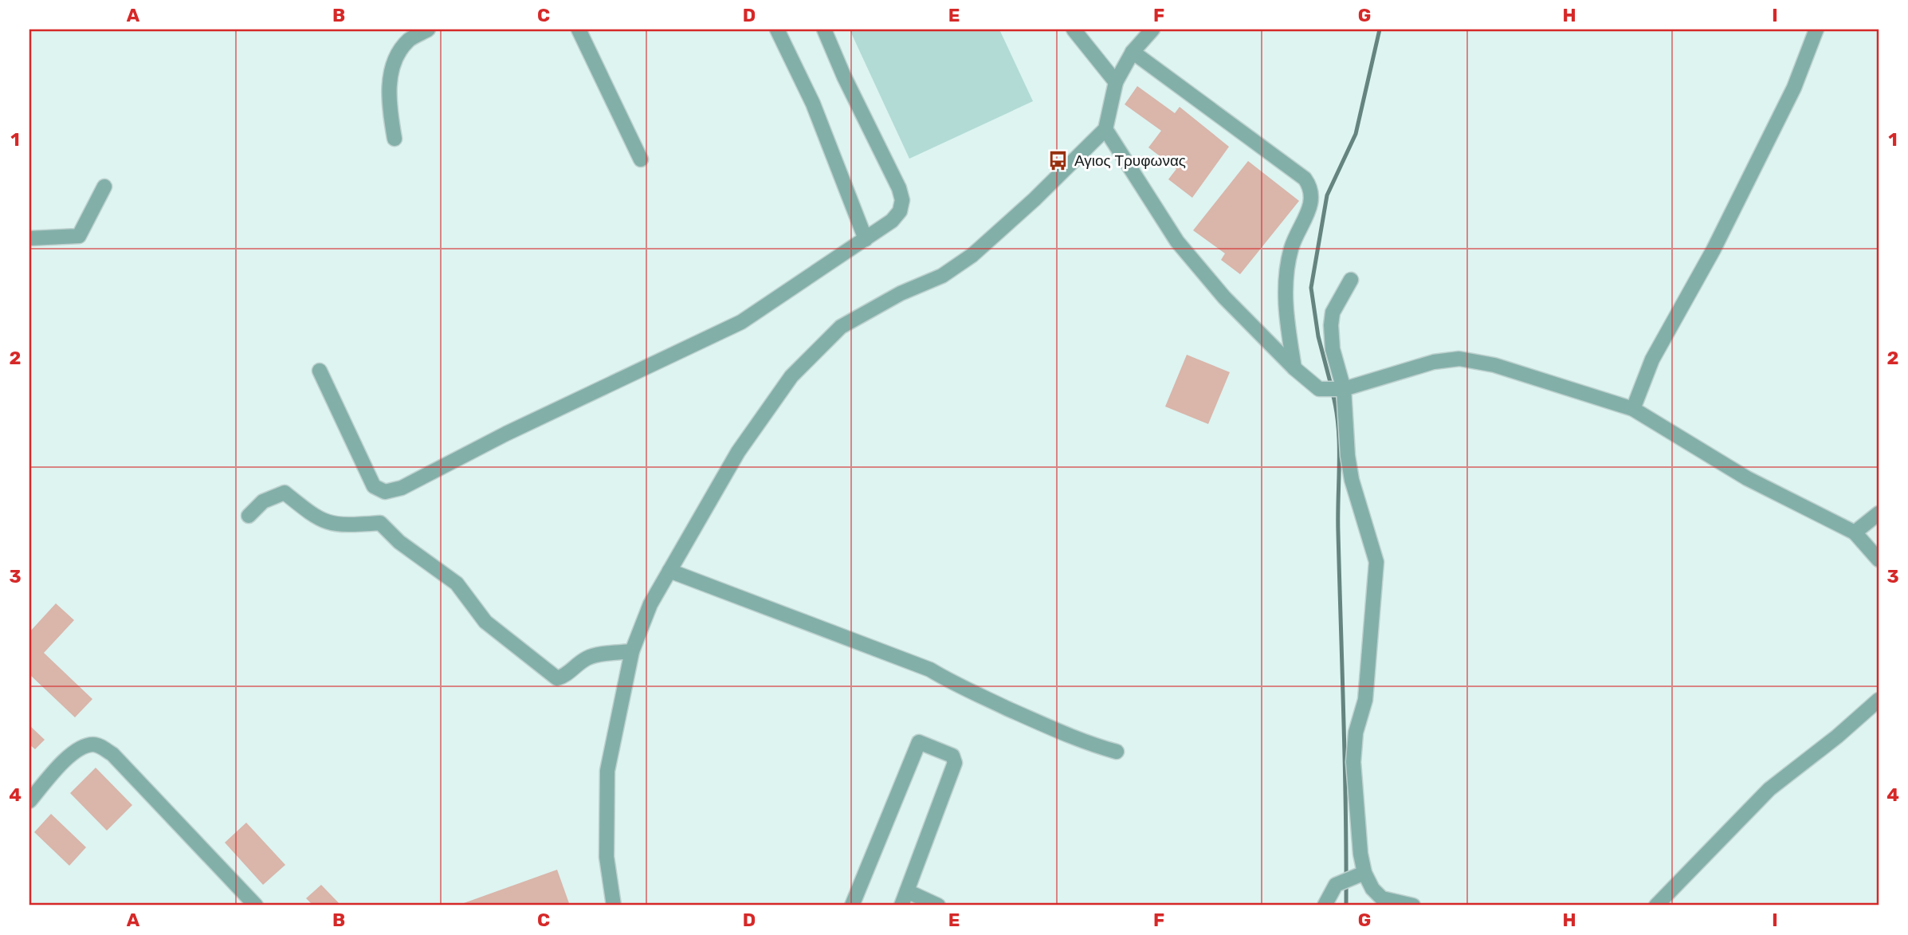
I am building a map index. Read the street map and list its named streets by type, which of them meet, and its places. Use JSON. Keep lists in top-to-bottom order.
{
  "places": {
    "bus stop": ["Αγιος Τρυφωνας"]
  },
  "grid": {
    "columns": [
      "A",
      "B",
      "C",
      "D",
      "E",
      "F",
      "G",
      "H",
      "I"
    ],
    "rows": [
      "1",
      "2",
      "3",
      "4"
    ]
  }
}
